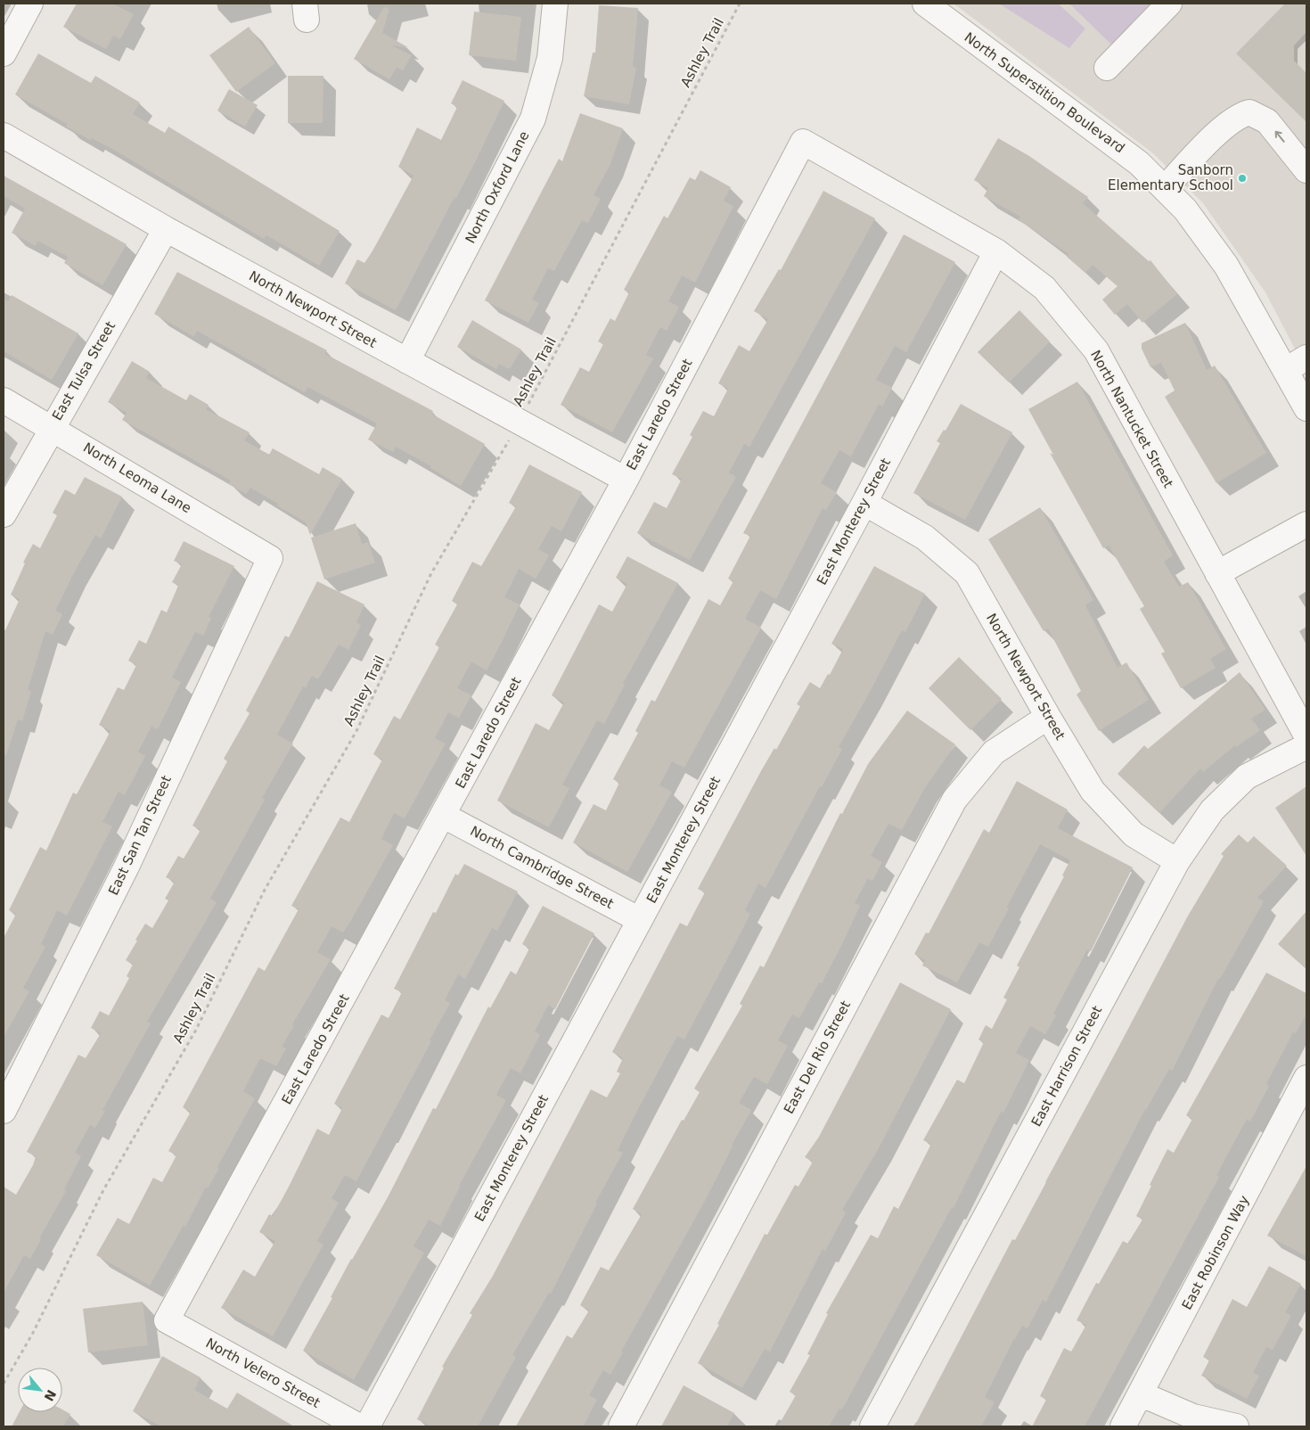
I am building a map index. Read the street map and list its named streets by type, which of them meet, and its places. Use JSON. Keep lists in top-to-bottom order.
{
  "streets": {
    "street": [
      "North Superstition Boulevard",
      "North Oxford Lane",
      "North Newport Street",
      "East Tulsa Street",
      "East Laredo Street",
      "North Nantucket Street",
      "North Leoma Lane",
      "East Monterey Street",
      "East San Tan Street",
      "North Cambridge Street",
      "East Del Rio Street",
      "East Harrison Street",
      "East Robinson Way",
      "North Velero Street"
    ],
    "path": ["Ashley Trail"]
  },
  "crossings": [
    ["Ashley Trail", "North Newport Street"],
    ["North Oxford Lane", "North Newport Street"],
    ["North Newport Street", "East Tulsa Street"],
    ["North Newport Street", "East Laredo Street"],
    ["North Newport Street", "East Monterey Street"],
    ["North Newport Street", "East Del Rio Street"],
    ["North Newport Street", "East Harrison Street"],
    ["East Tulsa Street", "North Leoma Lane"],
    ["East Laredo Street", "North Nantucket Street"],
    ["East Laredo Street", "North Cambridge Street"],
    ["East Laredo Street", "North Velero Street"],
    ["North Nantucket Street", "East Monterey Street"],
    ["North Leoma Lane", "East San Tan Street"],
    ["East Monterey Street", "North Cambridge Street"]
  ],
  "places": ["Sanborn Elementary School"],
  "north": "bottom right"
}
